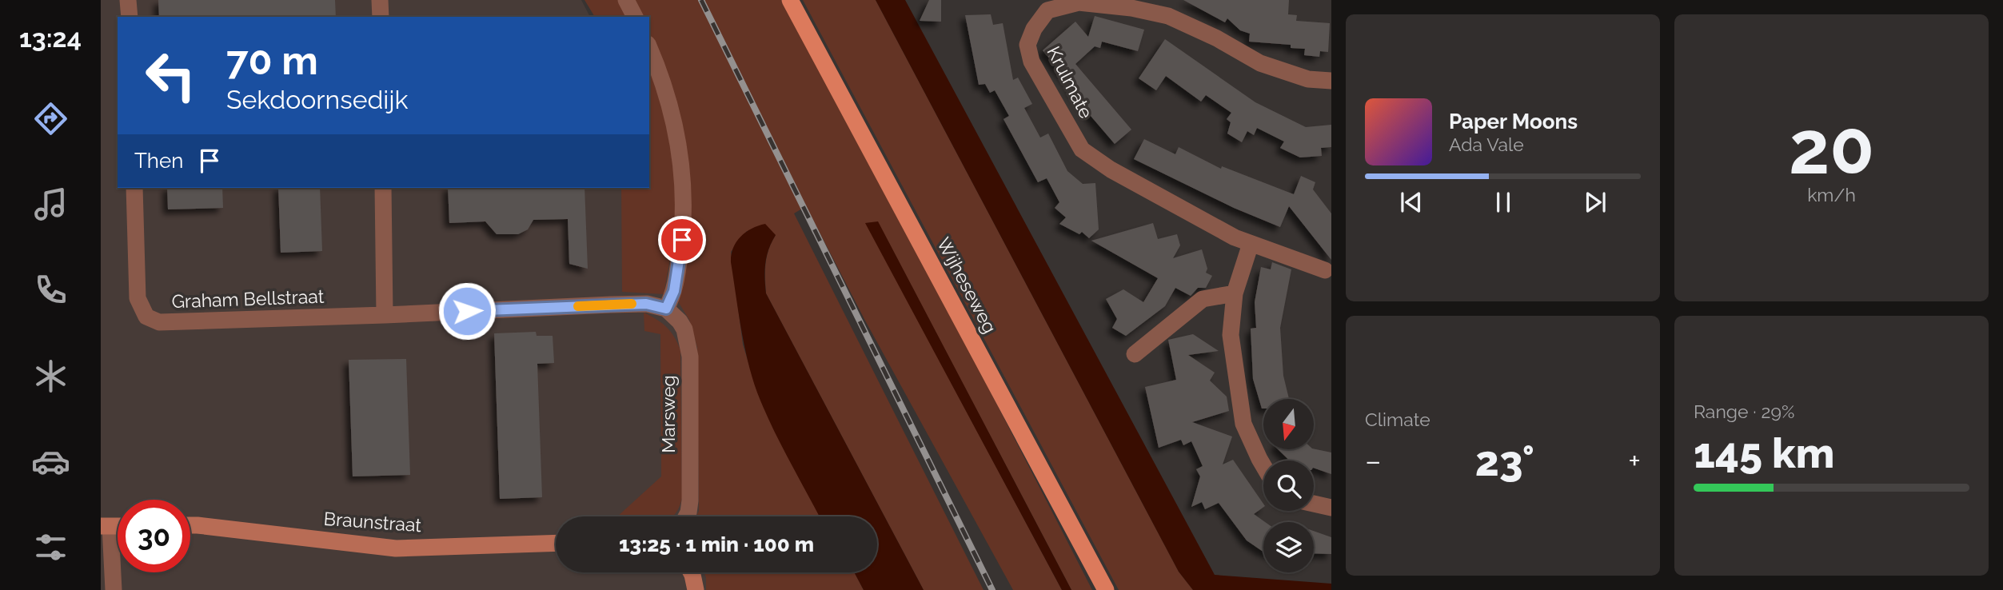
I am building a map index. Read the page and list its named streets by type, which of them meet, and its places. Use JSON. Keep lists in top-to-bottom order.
{
  "streets": {
    "main road": ["Wijheseweg"],
    "street": [
      "Krulmate",
      "Graham Bellstraat",
      "Marsweg",
      "Braunstraat"
    ]
  },
  "crossings": [
    ["Graham Bellstraat", "Marsweg"]
  ],
  "north": "bottom",
  "page": {
    "tabs": "13:24",
    "tile": [
      ["20", "km/h"],
      "Climate",
      ["Range · 29%", "145 km"]
    ],
    "turn": ["70 m", "Sekdoornsedijk"],
    "song": ["Paper Moons", "Ada Vale"],
    "then": "Then",
    "heat": ["−", "23°", "+"],
    "limit": "30",
    "trip": "13:25 · 1 min · 100 m"
  }
}
